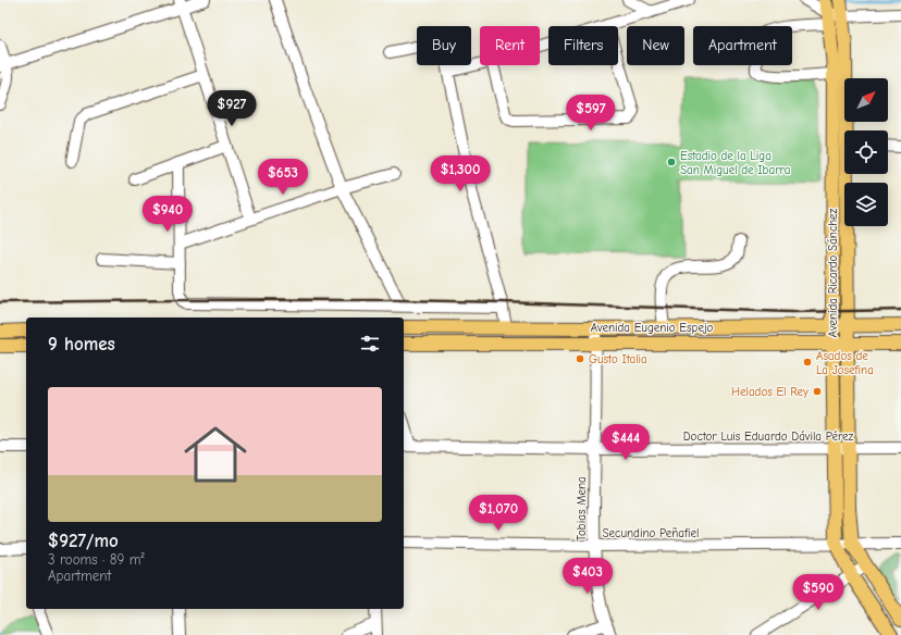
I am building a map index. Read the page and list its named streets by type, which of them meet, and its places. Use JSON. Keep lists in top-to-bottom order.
{
  "streets": {
    "main road": ["Avenida Ricardo Sánchez", "Avenida Eugenio Espejo"],
    "street": ["Doctor Luis Eduardo Dávila Pérez", "Tobias Mena", "Secundino Peñafiel"]
  },
  "crossings": [
    ["Avenida Ricardo Sánchez", "Avenida Eugenio Espejo"],
    ["Avenida Ricardo Sánchez", "Doctor Luis Eduardo Dávila Pérez"],
    ["Avenida Ricardo Sánchez", "Secundino Peñafiel"],
    ["Avenida Eugenio Espejo", "Tobias Mena"],
    ["Doctor Luis Eduardo Dávila Pérez", "Tobias Mena"],
    ["Tobias Mena", "Secundino Peñafiel"]
  ],
  "places": [
    "Estadio de la Liga San Miguel de Ibarra",
    "Gusto Italia",
    "Asados de La Josefina",
    "Helados El Rey"
  ],
  "north": "top right",
  "page": {
    "chip": [
      "Buy",
      "Rent",
      "Filters",
      "New",
      "Apartment"
    ],
    "price": [
      "$927",
      "$597",
      "$1,300",
      "$653",
      "$940",
      "$444",
      "$1,070",
      "$403",
      "$590"
    ],
    "heading": "9 homes",
    "list": [
      {
        "name": "$927/mo",
        "note": "3 rooms · 89 m² · Apartment"
      }
    ]
  }
}
